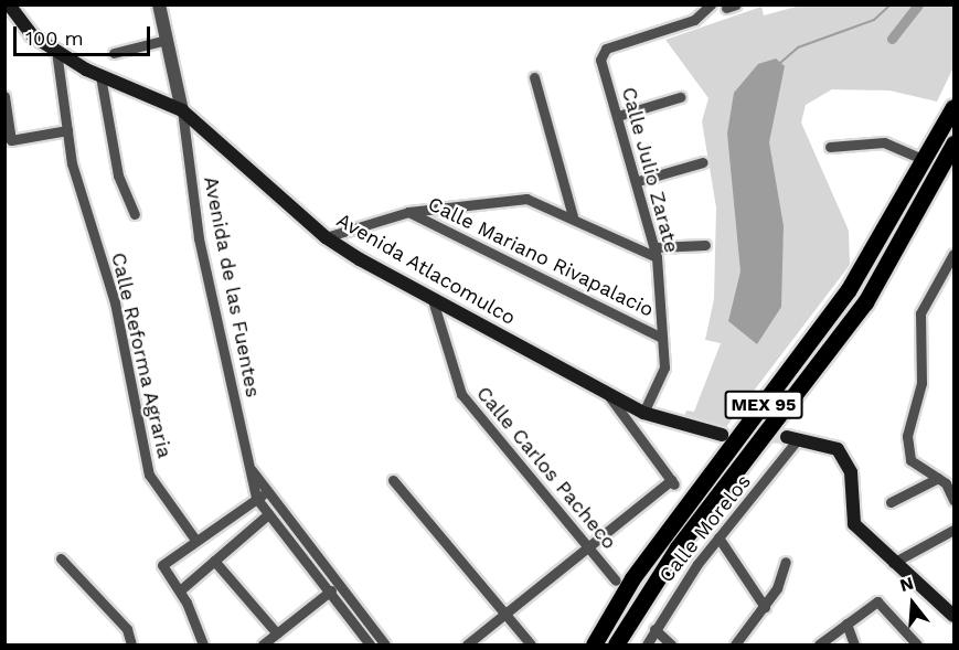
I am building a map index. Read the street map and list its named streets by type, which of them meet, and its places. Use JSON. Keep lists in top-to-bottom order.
{
  "streets": {
    "highway": ["MEX 95"],
    "main road": ["Avenida Atlacomulco"],
    "street": [
      "Calle Julio Zarate",
      "Calle Mariano Rivapalacio",
      "Avenida de las Fuentes",
      "Calle Reforma Agraria",
      "Calle Carlos Pacheco",
      "Calle Morelos"
    ]
  },
  "crossings": [
    ["Calle Julio Zarate", "Calle Mariano Rivapalacio"],
    ["Calle Julio Zarate", "Avenida Atlacomulco"],
    ["Calle Mariano Rivapalacio", "Avenida Atlacomulco"],
    ["Avenida Atlacomulco", "Avenida de las Fuentes"],
    ["Avenida Atlacomulco", "Calle Reforma Agraria"],
    ["Avenida Atlacomulco", "Calle Carlos Pacheco"]
  ],
  "scale_bar": "100 m",
  "north": "top"
}
